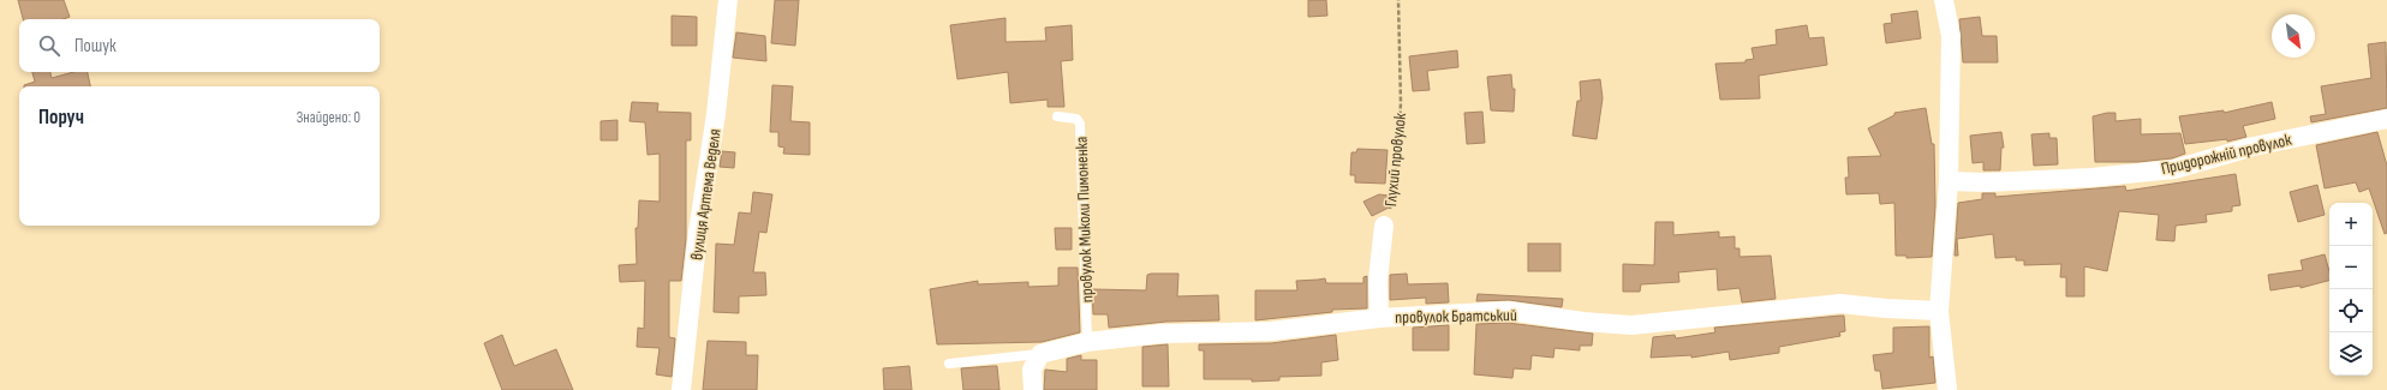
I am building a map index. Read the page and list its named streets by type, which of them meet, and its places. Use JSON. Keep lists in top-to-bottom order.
{
  "streets": {
    "street": [
      "Придорожній провулок",
      "Глухий провулок",
      "вулиця Артема Веделя",
      "провулок Братський"
    ],
    "lane": ["провулок Миколи Пимоненка"]
  },
  "crossings": [
    ["Глухий провулок", "провулок Братський"],
    ["провулок Миколи Пимоненка", "провулок Братський"]
  ],
  "north": "bottom right",
  "page": {
    "search": "Пошук",
    "heading": ["Поруч", "Знайдено: 0"],
    "map_buttons": ["+", "−"]
  }
}
